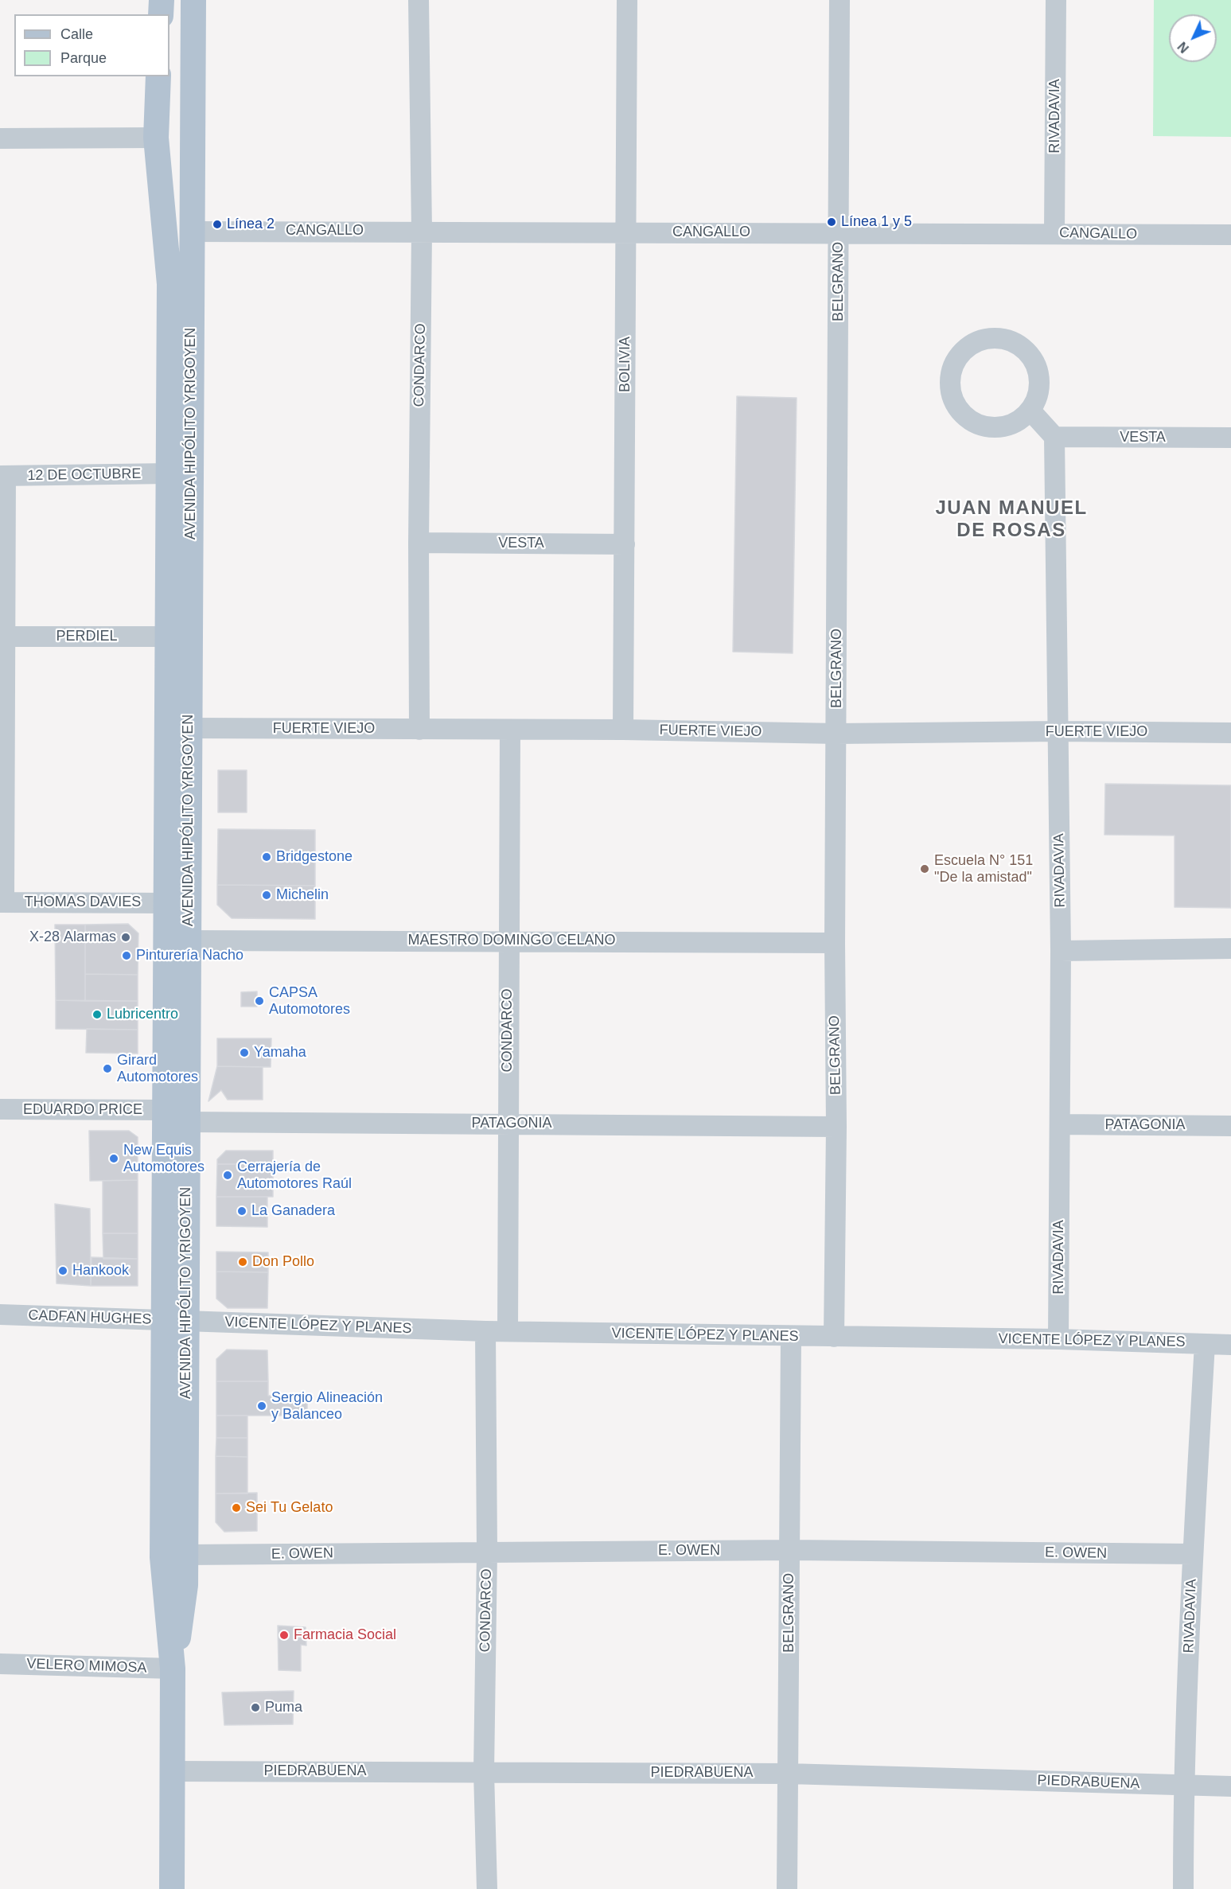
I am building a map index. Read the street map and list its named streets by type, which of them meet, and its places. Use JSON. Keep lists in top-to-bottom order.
{
  "streets": {
    "main road": ["AVENIDA HIPÓLITO YRIGOYEN"],
    "street": [
      "RIVADAVIA",
      "CANGALLO",
      "BELGRANO",
      "BOLIVIA",
      "CONDARCO",
      "VESTA",
      "12 DE OCTUBRE",
      "PERDIEL",
      "FUERTE VIEJO",
      "THOMAS DAVIES",
      "MAESTRO DOMINGO CELANO",
      "EDUARDO PRICE",
      "PATAGONIA",
      "CADFAN HUGHES",
      "VICENTE LÓPEZ Y PLANES",
      "E. OWEN",
      "VELERO MIMOSA",
      "PIEDRABUENA"
    ]
  },
  "crossings": [
    ["RIVADAVIA", "CANGALLO"],
    ["RIVADAVIA", "VESTA"],
    ["RIVADAVIA", "FUERTE VIEJO"],
    ["RIVADAVIA", "PATAGONIA"],
    ["RIVADAVIA", "VICENTE LÓPEZ Y PLANES"],
    ["RIVADAVIA", "E. OWEN"],
    ["RIVADAVIA", "PIEDRABUENA"],
    ["CANGALLO", "BELGRANO"],
    ["CANGALLO", "BOLIVIA"],
    ["CANGALLO", "CONDARCO"],
    ["CANGALLO", "AVENIDA HIPÓLITO YRIGOYEN"],
    ["BELGRANO", "FUERTE VIEJO"],
    ["BELGRANO", "MAESTRO DOMINGO CELANO"],
    ["BELGRANO", "PATAGONIA"],
    ["BELGRANO", "VICENTE LÓPEZ Y PLANES"],
    ["BELGRANO", "E. OWEN"],
    ["BELGRANO", "PIEDRABUENA"],
    ["BOLIVIA", "VESTA"],
    ["BOLIVIA", "FUERTE VIEJO"],
    ["CONDARCO", "VESTA"],
    ["CONDARCO", "FUERTE VIEJO"],
    ["CONDARCO", "MAESTRO DOMINGO CELANO"],
    ["CONDARCO", "PATAGONIA"],
    ["CONDARCO", "VICENTE LÓPEZ Y PLANES"],
    ["CONDARCO", "E. OWEN"],
    ["CONDARCO", "PIEDRABUENA"],
    ["AVENIDA HIPÓLITO YRIGOYEN", "12 DE OCTUBRE"],
    ["AVENIDA HIPÓLITO YRIGOYEN", "PERDIEL"],
    ["AVENIDA HIPÓLITO YRIGOYEN", "FUERTE VIEJO"],
    ["AVENIDA HIPÓLITO YRIGOYEN", "THOMAS DAVIES"],
    ["AVENIDA HIPÓLITO YRIGOYEN", "MAESTRO DOMINGO CELANO"],
    ["AVENIDA HIPÓLITO YRIGOYEN", "EDUARDO PRICE"],
    ["AVENIDA HIPÓLITO YRIGOYEN", "PATAGONIA"],
    ["AVENIDA HIPÓLITO YRIGOYEN", "CADFAN HUGHES"],
    ["AVENIDA HIPÓLITO YRIGOYEN", "VICENTE LÓPEZ Y PLANES"],
    ["AVENIDA HIPÓLITO YRIGOYEN", "E. OWEN"],
    ["AVENIDA HIPÓLITO YRIGOYEN", "VELERO MIMOSA"],
    ["AVENIDA HIPÓLITO YRIGOYEN", "PIEDRABUENA"],
    ["CADFAN HUGHES", "VICENTE LÓPEZ Y PLANES"]
  ],
  "districts": ["JUAN MANUEL DE ROSAS"],
  "places": [
    "Línea 1 y 5",
    "Línea 2",
    "Bridgestone",
    "Escuela N° 151 \"De la amistad\"",
    "Michelin",
    "X-28 Alarmas",
    "Pinturería Nacho",
    "CAPSA Automotores",
    "Lubricentro",
    "Yamaha",
    "Girard Automotores",
    "New Equis Automotores",
    "Cerrajería de Automotores Raúl",
    "La Ganadera",
    "Don Pollo",
    "Hankook",
    "Sergio Alineación y Balanceo",
    "Sei Tu Gelato",
    "Farmacia Social",
    "Puma"
  ],
  "legend": ["Calle", "Parque"],
  "north": "bottom left"
}
